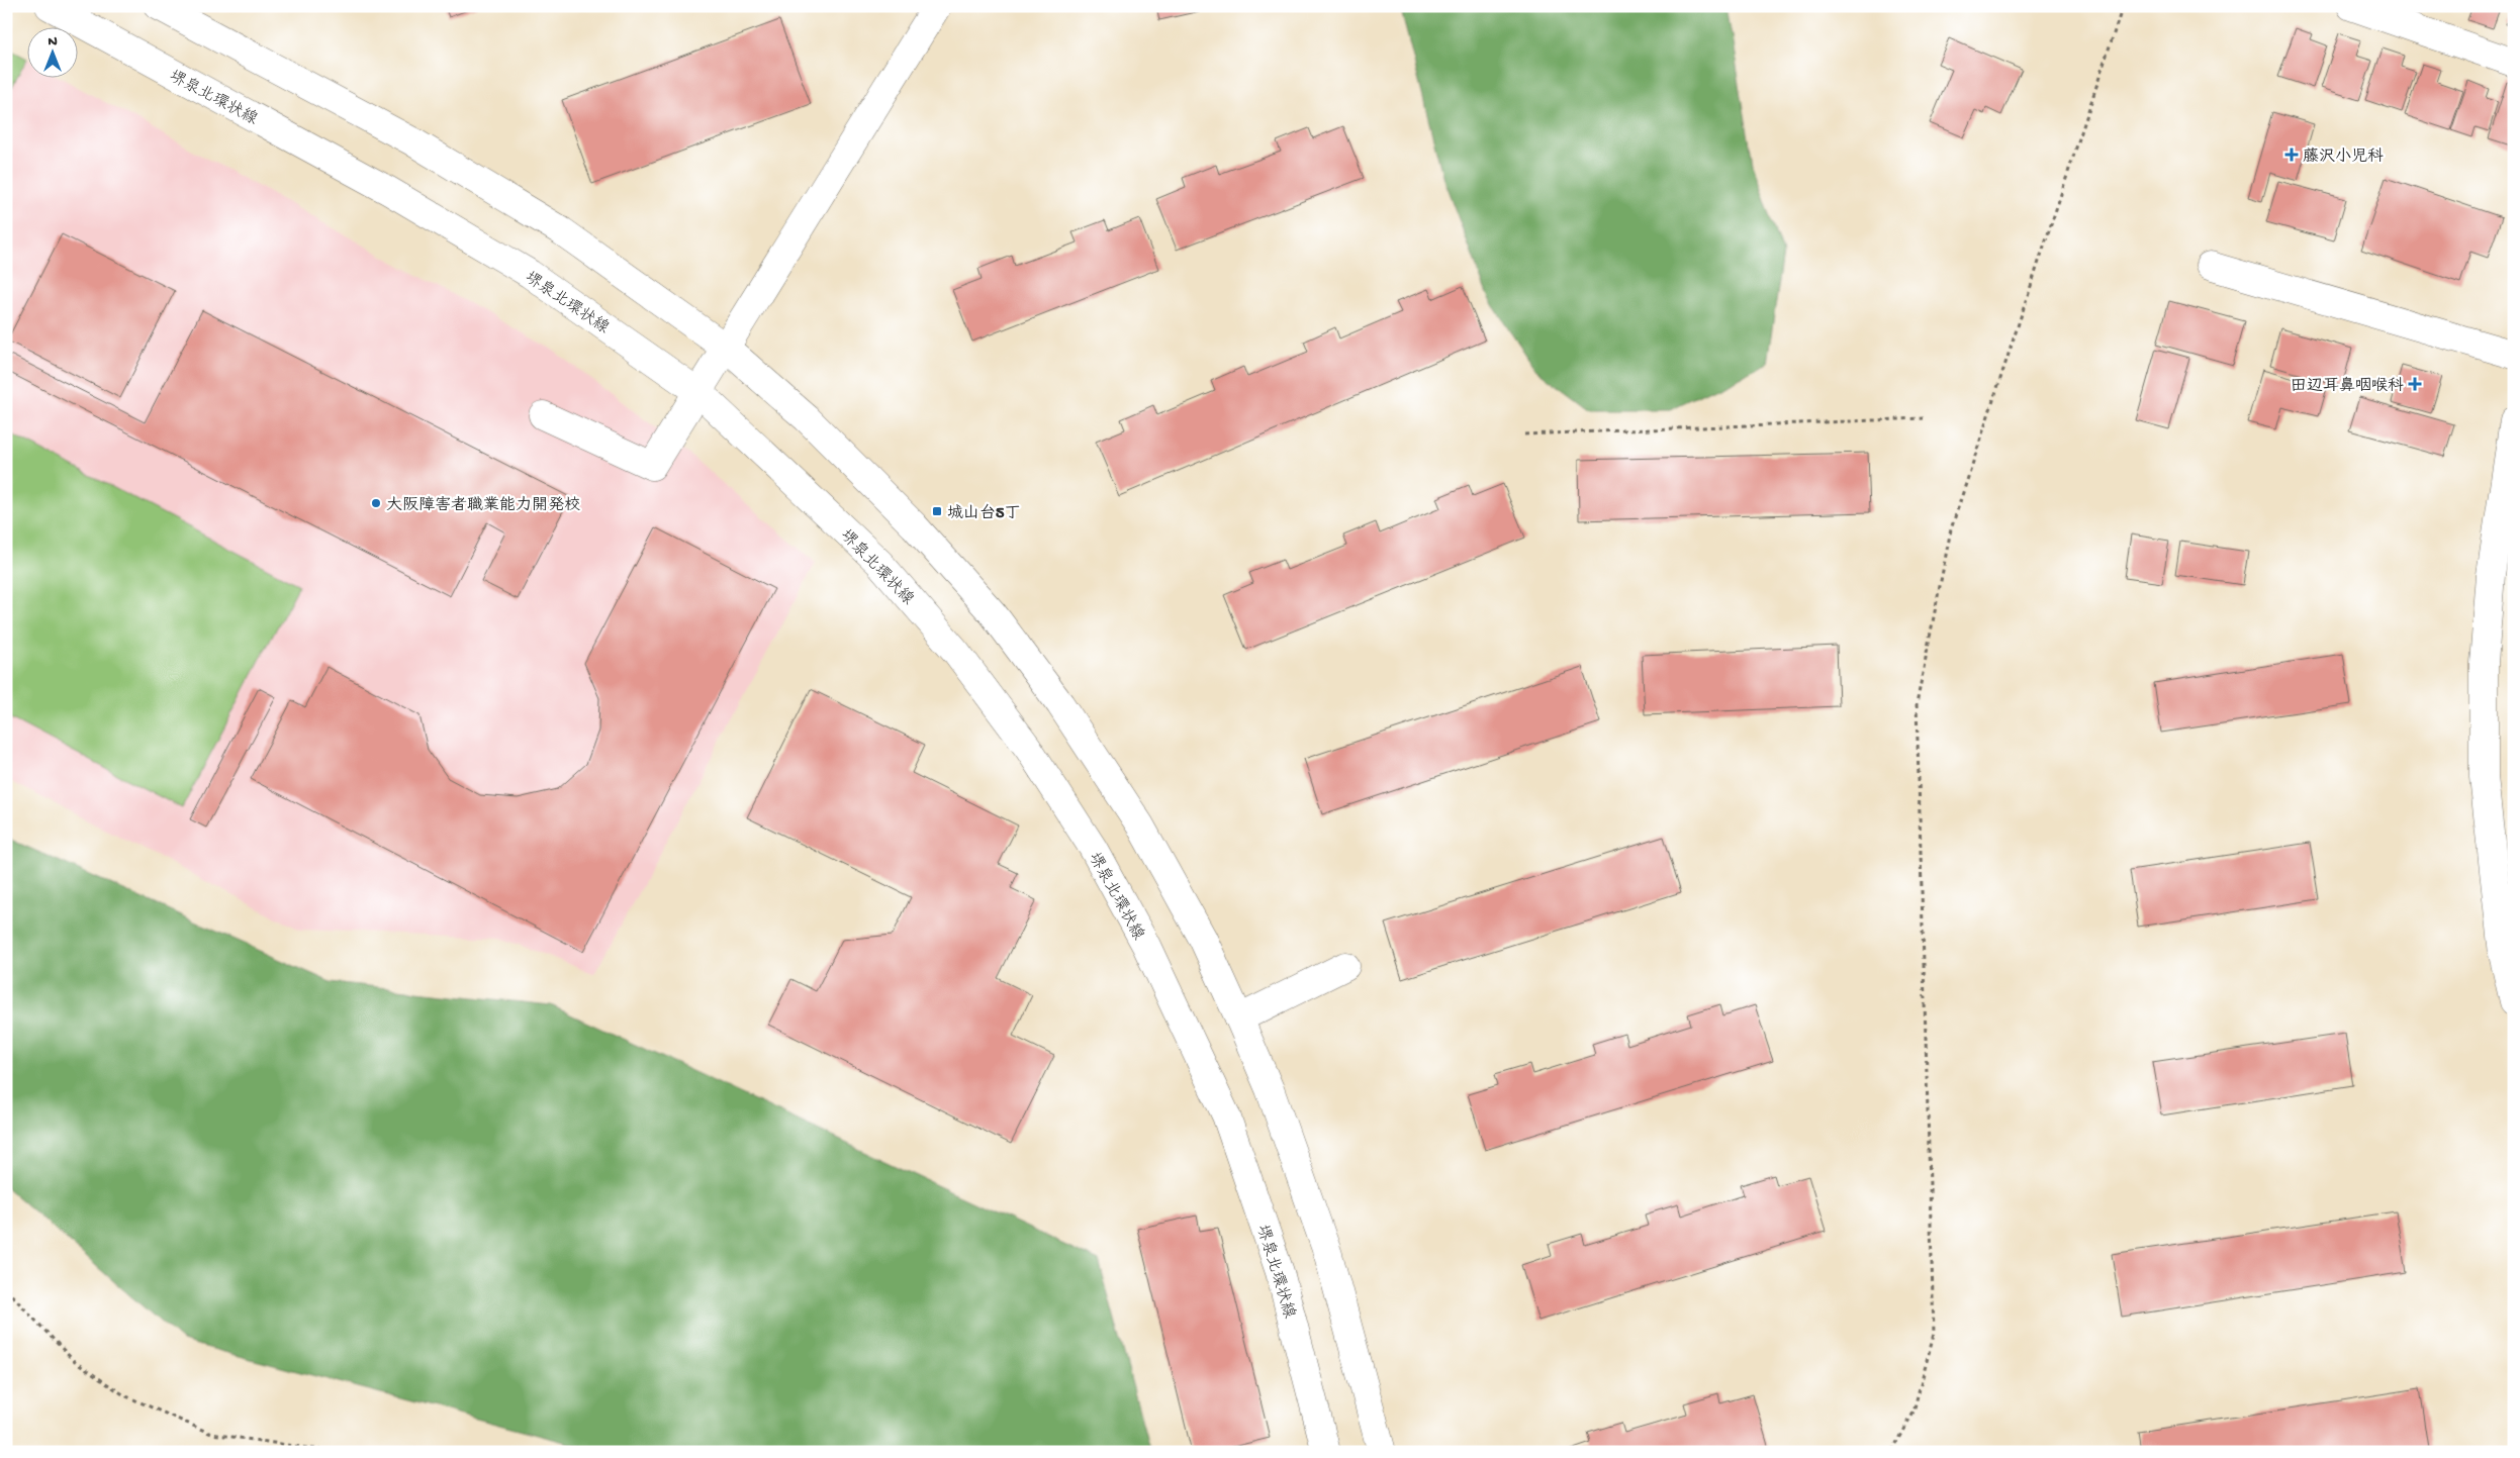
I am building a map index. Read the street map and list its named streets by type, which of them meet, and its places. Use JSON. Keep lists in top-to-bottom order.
{
  "streets": {
    "main road": ["堺泉北環状線"]
  },
  "places": {
    "health": ["藤沢小児科", "田辺耳鼻咽喉科"],
    "other": ["大阪障害者職業能力開発校"],
    "transit": ["城山台5丁"]
  },
  "north": "top"
}
